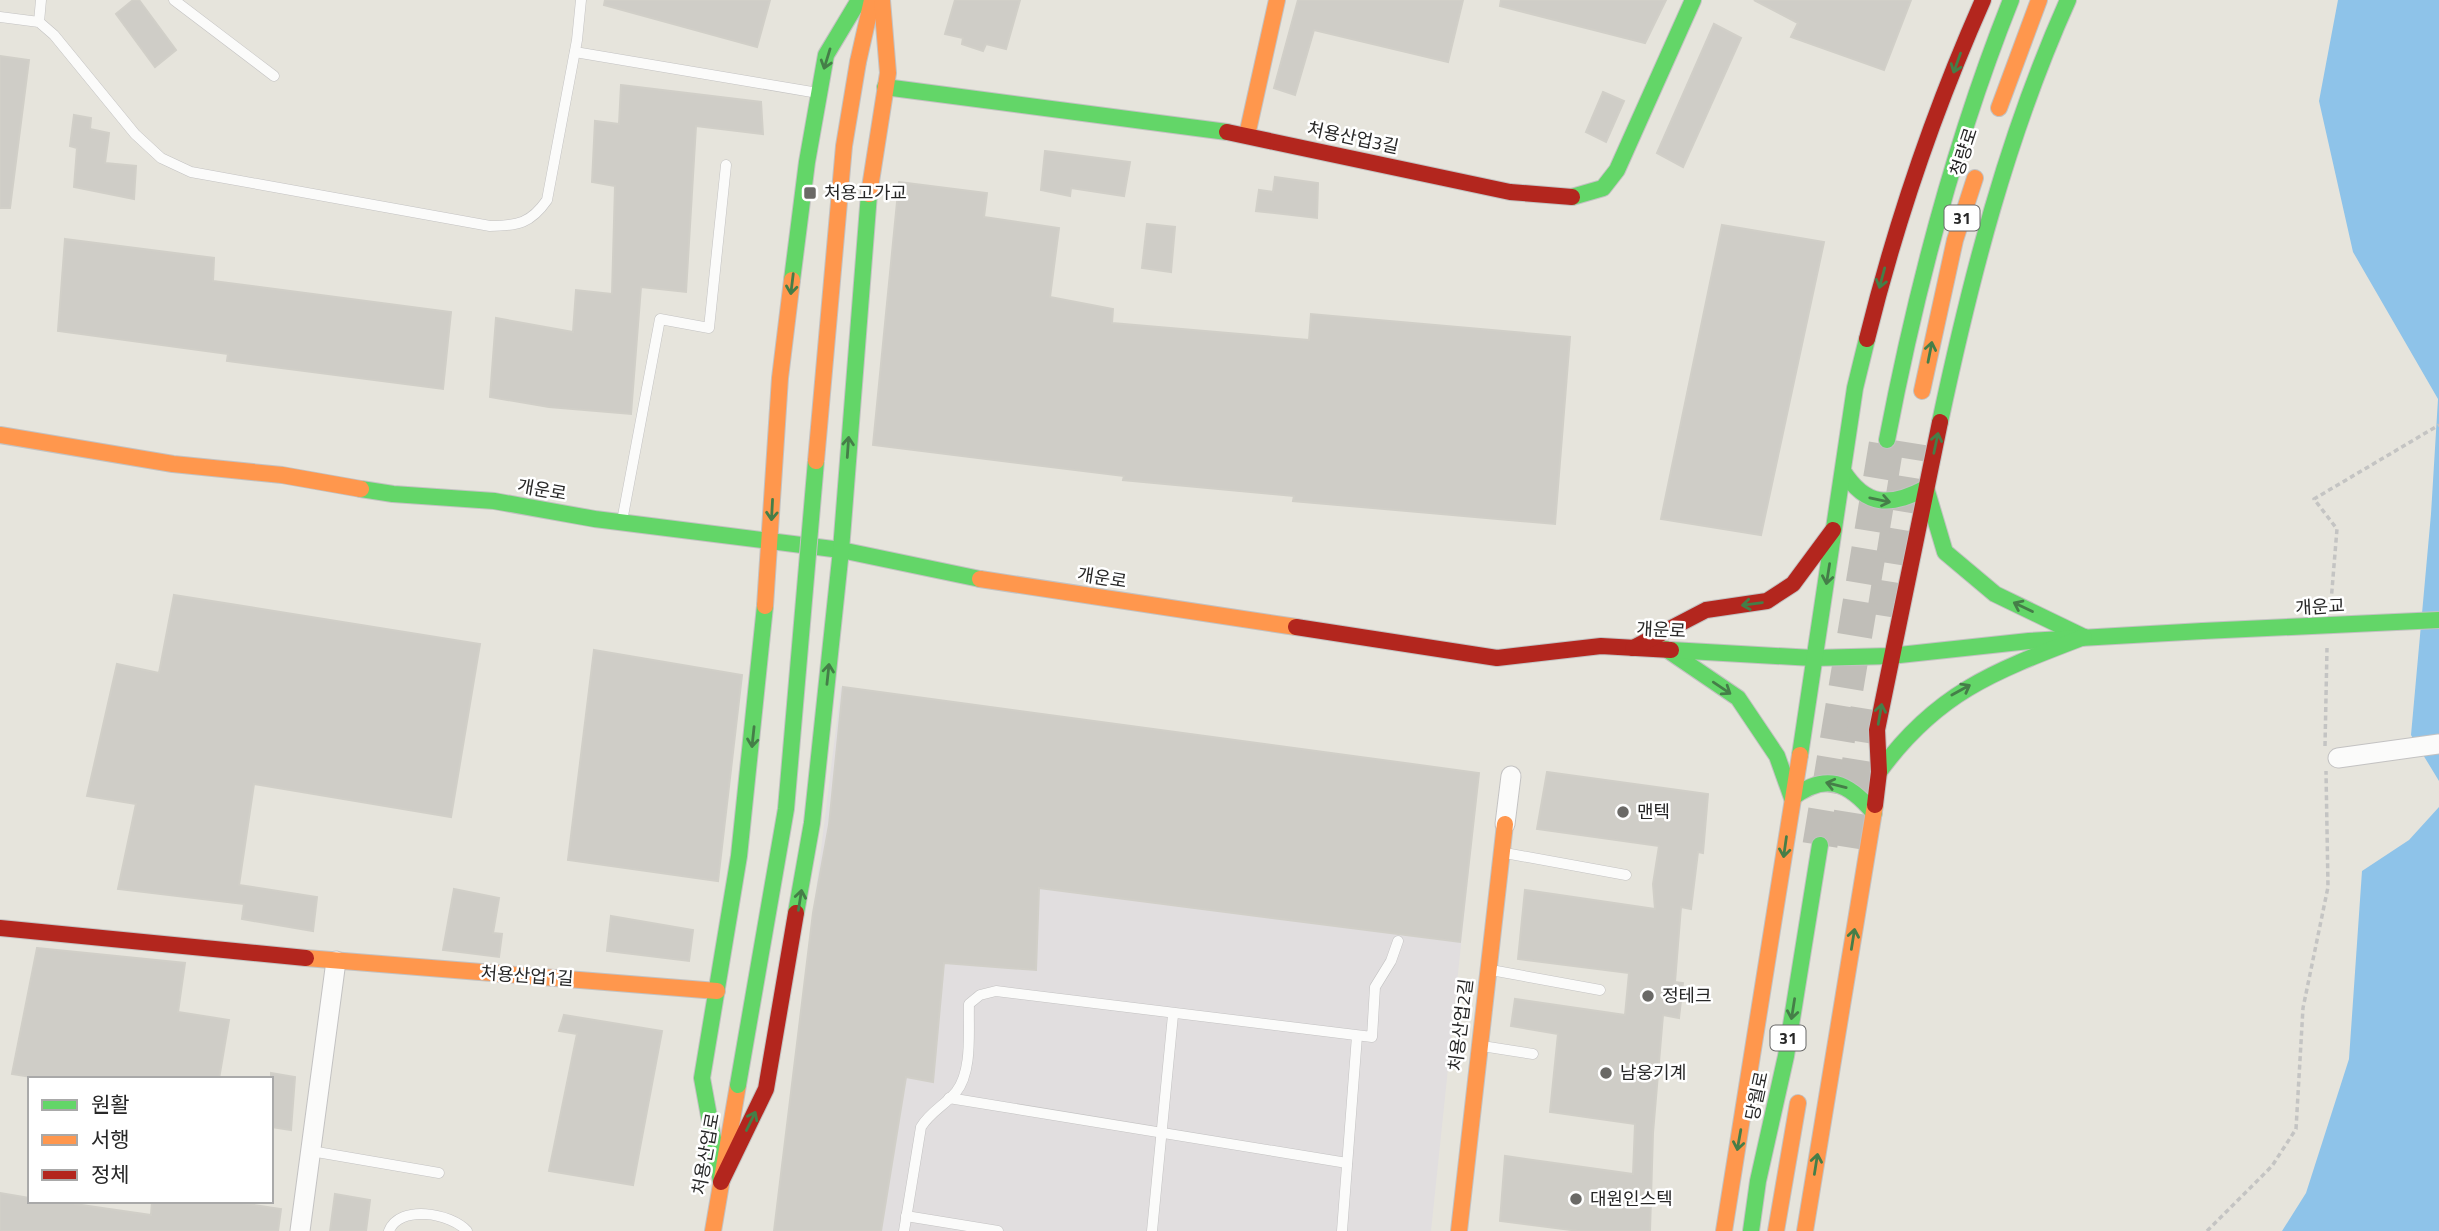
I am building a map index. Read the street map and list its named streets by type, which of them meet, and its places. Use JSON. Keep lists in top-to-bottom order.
{
  "streets": {
    "main road": [
      "처용산업3길",
      "청량로",
      "31",
      "개운로",
      "개운교",
      "처용산업1길",
      "처용산업2길",
      "당월로",
      "처용산업로"
    ]
  },
  "crossings": [
    ["개운로", "개운교"]
  ],
  "places": {
    "transit": ["처용고가교"],
    "other": [
      "맨텍",
      "정테크",
      "남웅기계",
      "대원인스텍"
    ]
  },
  "legend": ["원활", "서행", "정체"]
}
